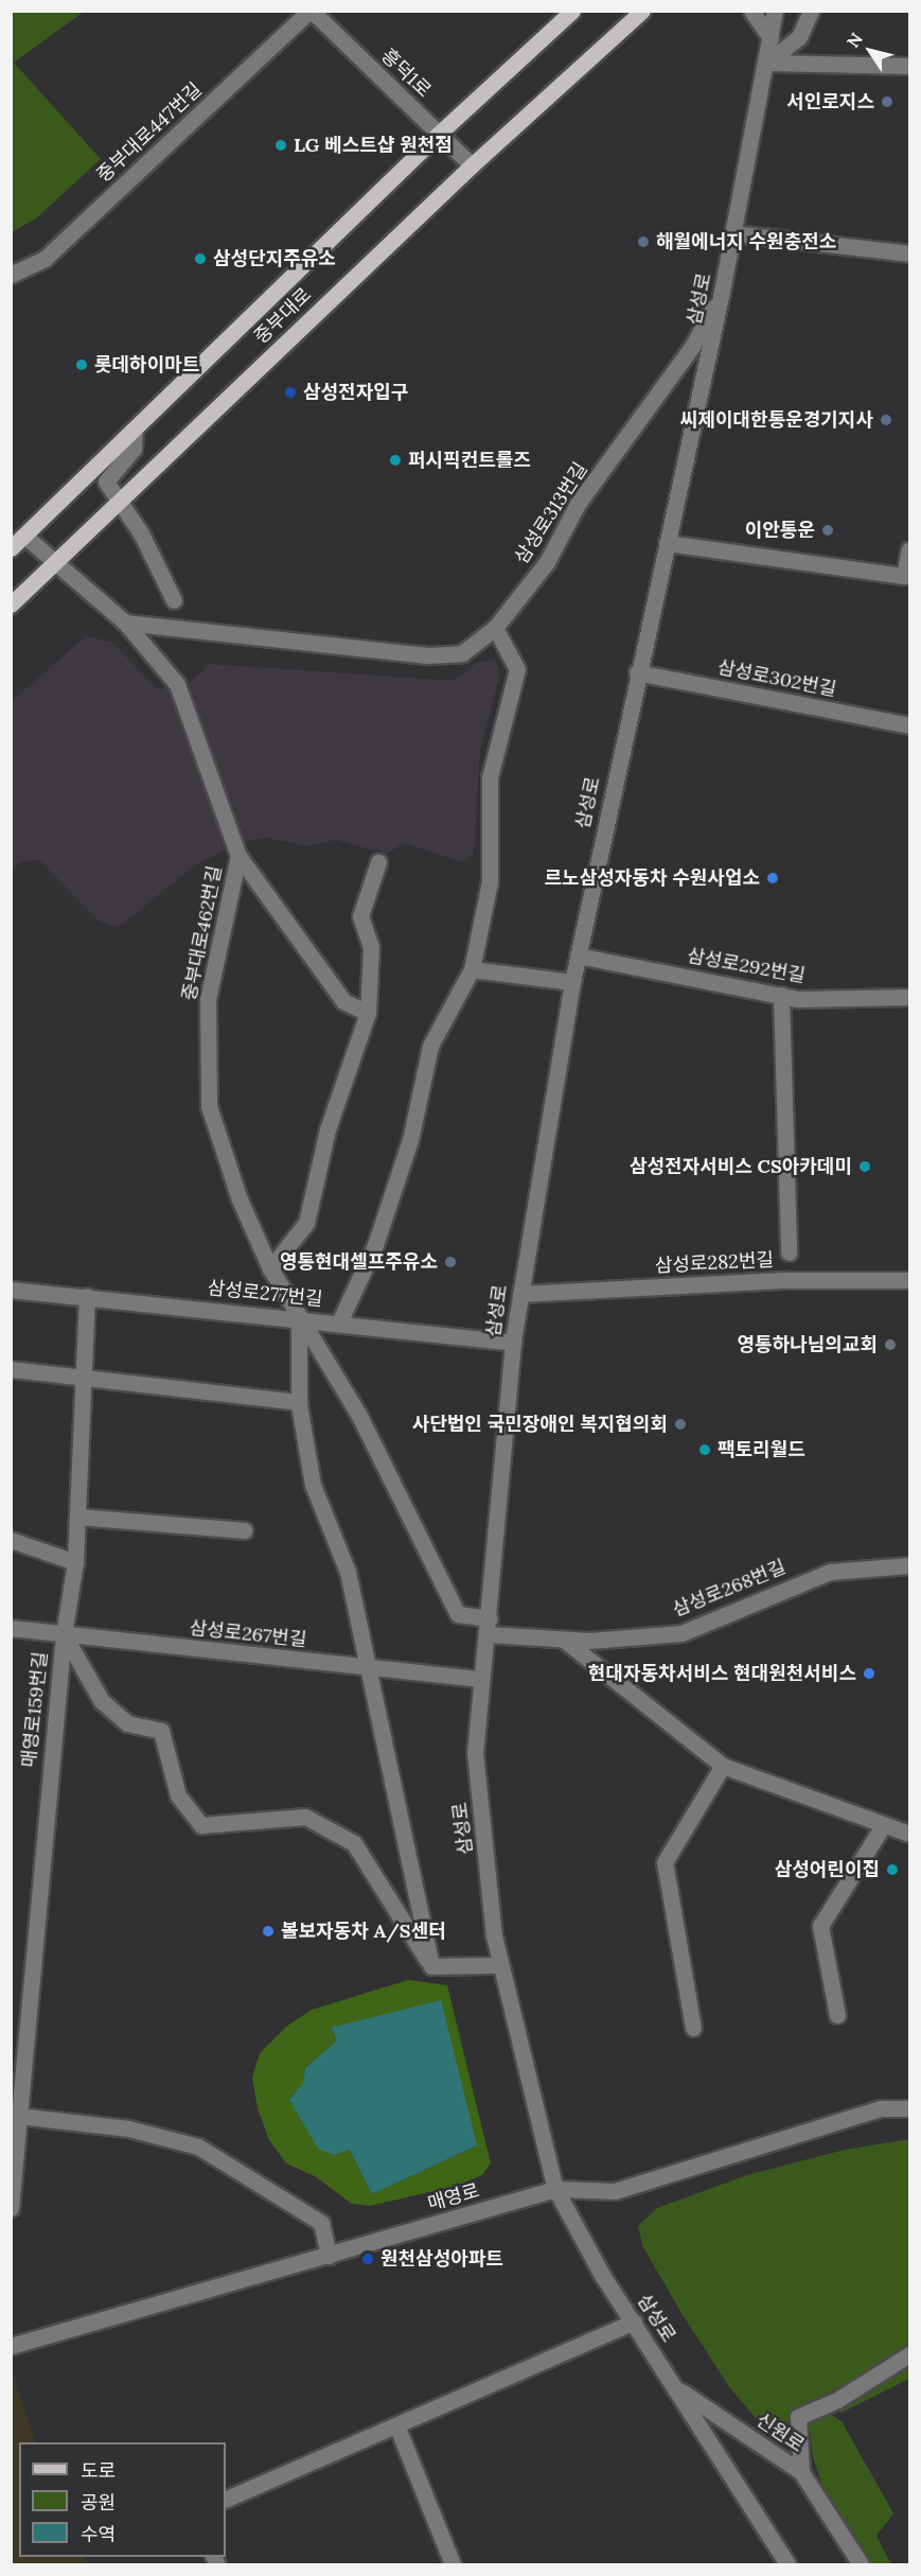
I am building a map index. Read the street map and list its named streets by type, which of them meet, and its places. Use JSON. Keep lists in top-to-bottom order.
{
  "streets": {
    "main road": ["중부대로"],
    "street": [
      "흥덕1로",
      "중부대로447번길",
      "삼성로",
      "삼성로313번길",
      "삼성로302번길",
      "중부대로462번길",
      "삼성로292번길",
      "삼성로282번길",
      "삼성로277번길",
      "삼성로268번길",
      "삼성로267번길",
      "매영로159번길",
      "매영로",
      "신원로"
    ]
  },
  "crossings": [
    ["흥덕1로", "중부대로447번길"],
    ["흥덕1로", "중부대로"],
    ["삼성로", "삼성로313번길"],
    ["삼성로", "삼성로302번길"],
    ["삼성로", "중부대로462번길"],
    ["삼성로", "삼성로292번길"],
    ["삼성로", "삼성로282번길"],
    ["삼성로", "삼성로277번길"],
    ["삼성로", "삼성로268번길"],
    ["삼성로", "삼성로267번길"],
    ["삼성로", "매영로"],
    ["삼성로", "신원로"],
    ["중부대로", "중부대로462번길"],
    ["삼성로313번길", "중부대로462번길"],
    ["중부대로462번길", "삼성로277번길"],
    ["중부대로462번길", "삼성로268번길"],
    ["삼성로277번길", "매영로159번길"],
    ["삼성로267번길", "매영로159번길"]
  ],
  "places": [
    "서인로지스",
    "LG 베스트샵 원천점",
    "해월에너지 수원충전소",
    "삼성단지주유소",
    "롯데하이마트",
    "삼성전자입구",
    "씨제이대한통운경기지사",
    "퍼시픽컨트롤즈",
    "이안통운",
    "르노삼성자동차 수원사업소",
    "삼성전자서비스 CS아카데미",
    "영통현대셀프주유소",
    "영통하나님의교회",
    "사단법인 국민장애인 복지협의회",
    "팩토리월드",
    "현대자동차서비스 현대원천서비스",
    "삼성어린이집",
    "볼보자동차 A/S센터",
    "원천삼성아파트"
  ],
  "legend": ["도로", "공원", "수역"],
  "north": "top left"
}
